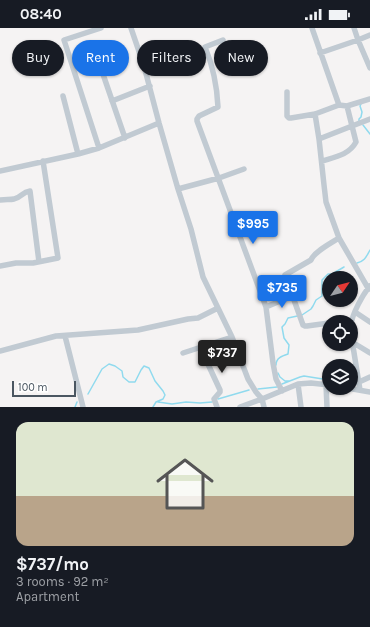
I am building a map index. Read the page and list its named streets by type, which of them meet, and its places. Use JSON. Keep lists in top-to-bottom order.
{
  "scale_bar": "100 m",
  "north": "top right",
  "page": {
    "status": "08:40",
    "chip": [
      "Buy",
      "Rent",
      "Filters",
      "New"
    ],
    "price": ["$995", "$735", "$737"],
    "scale": "100 m",
    "list": [
      {
        "name": "$737/mo",
        "note": "3 rooms · 92 m² · Apartment"
      }
    ]
  }
}
